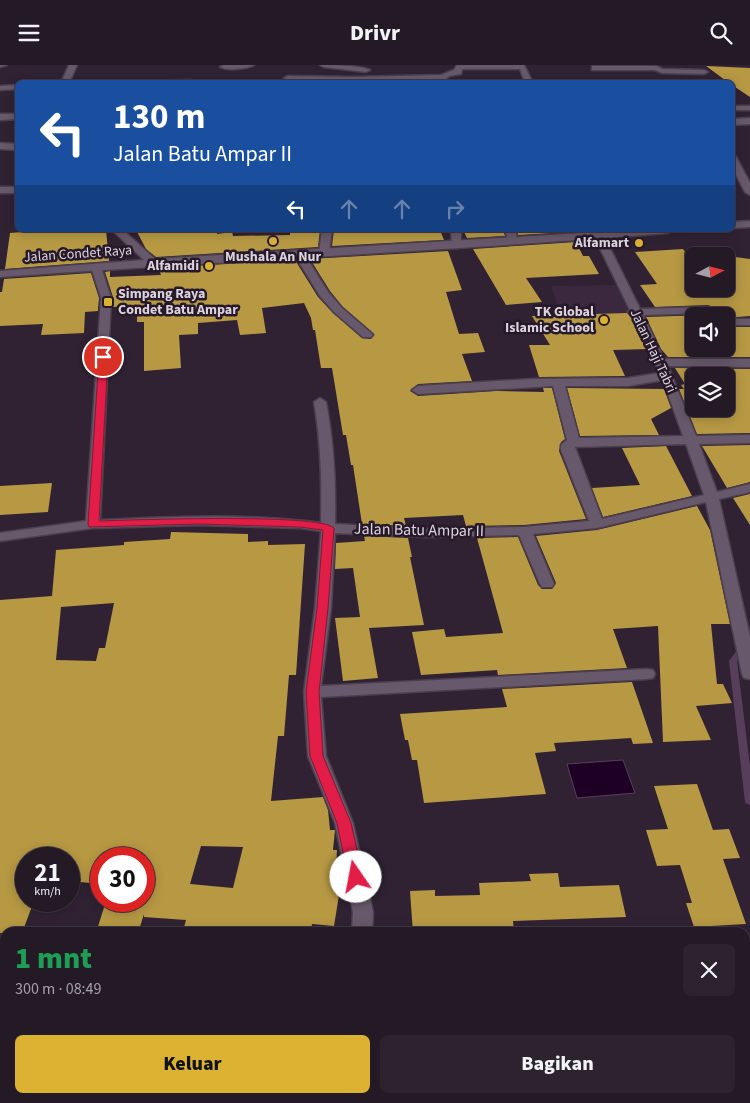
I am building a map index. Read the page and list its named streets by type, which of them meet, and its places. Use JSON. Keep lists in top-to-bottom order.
{
  "streets": {
    "street": ["Jalan Condet Raya", "Jalan Haji Tabri", "Jalan Batu Ampar II"]
  },
  "crossings": [
    ["Jalan Condet Raya", "Jalan Haji Tabri"],
    ["Jalan Haji Tabri", "Jalan Batu Ampar II"]
  ],
  "places": {
    "other": [
      "Mushala An Nur",
      "Alfamart",
      "Alfamidi",
      "TK Global Islamic School"
    ],
    "transit": ["Simpang Raya Condet Batu Ampar"]
  },
  "north": "right",
  "page": {
    "header": "Drivr",
    "turn": ["130 m", "Jalan Batu Ampar II"],
    "speed": "21 km/h",
    "limit": "30",
    "heading": ["1 mnt", "300 m · 08:49"],
    "buttons": ["Keluar", "Bagikan"]
  }
}
